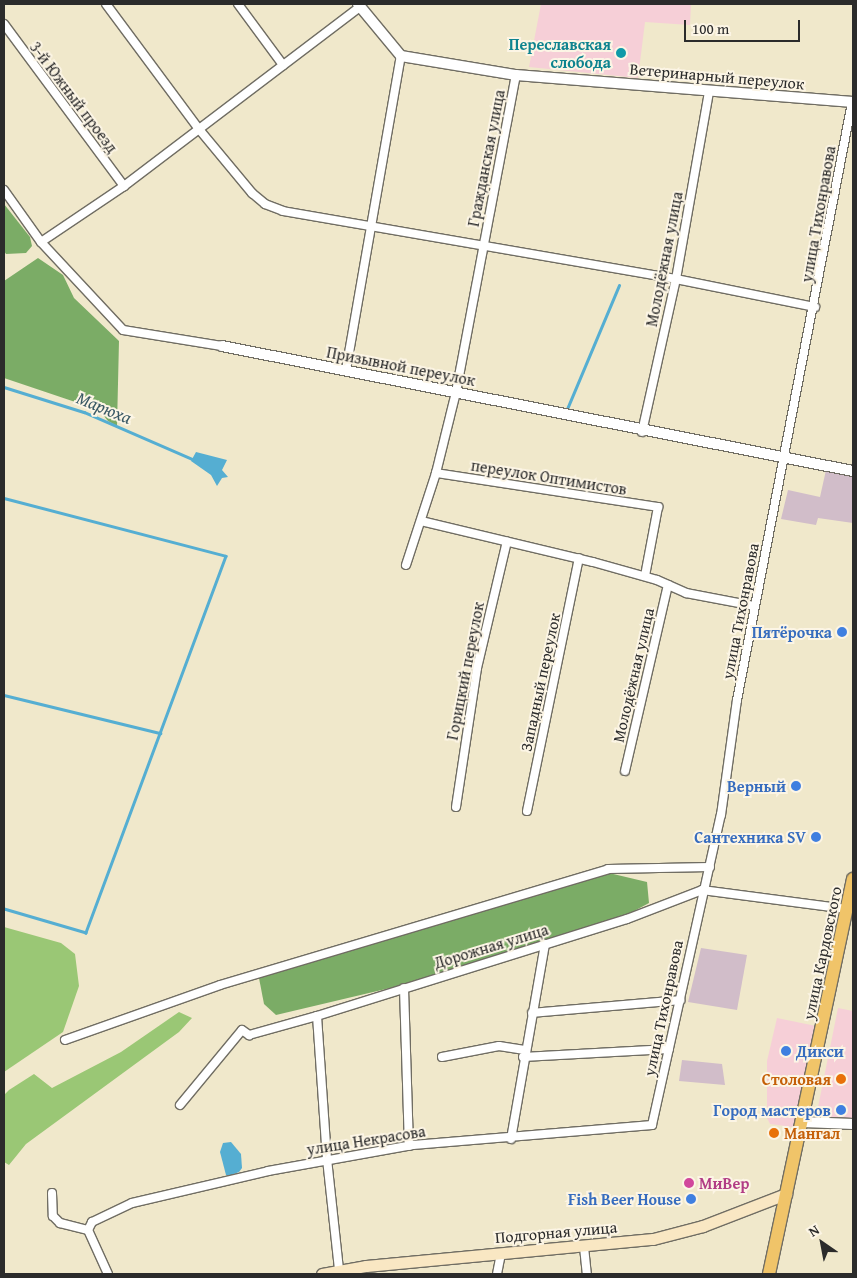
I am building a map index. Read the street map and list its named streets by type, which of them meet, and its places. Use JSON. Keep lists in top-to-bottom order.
{
  "streets": {
    "main road": ["улица Кардовского", "Подгорная улица"],
    "street": [
      "Ветеринарный переулок",
      "3-й Южный проезд",
      "Гражданская улица",
      "улица Тихонравова",
      "Молодёжная улица",
      "Призывной переулок",
      "переулок Оптимистов",
      "Горицкий переулок",
      "Западный переулок",
      "Дорожная улица",
      "улица Некрасова"
    ]
  },
  "crossings": [
    ["Ветеринарный переулок", "Гражданская улица"],
    ["Ветеринарный переулок", "улица Тихонравова"],
    ["Ветеринарный переулок", "Молодёжная улица"],
    ["Гражданская улица", "Призывной переулок"],
    ["Гражданская улица", "переулок Оптимистов"],
    ["улица Тихонравова", "Призывной переулок"],
    ["улица Тихонравова", "Дорожная улица"],
    ["улица Тихонравова", "улица Некрасова"],
    ["Молодёжная улица", "Призывной переулок"],
    ["Дорожная улица", "улица Кардовского"],
    ["улица Кардовского", "Подгорная улица"]
  ],
  "water": ["Марюха"],
  "places": [
    "Переславская слобода",
    "Пятёрочка",
    "Верный",
    "Сантехника SV",
    "Дикси",
    "Столовая",
    "Город мастеров",
    "Мангал",
    "МиВер",
    "Fish Beer House"
  ],
  "scale_bar": "100 m",
  "north": "top left"
}
